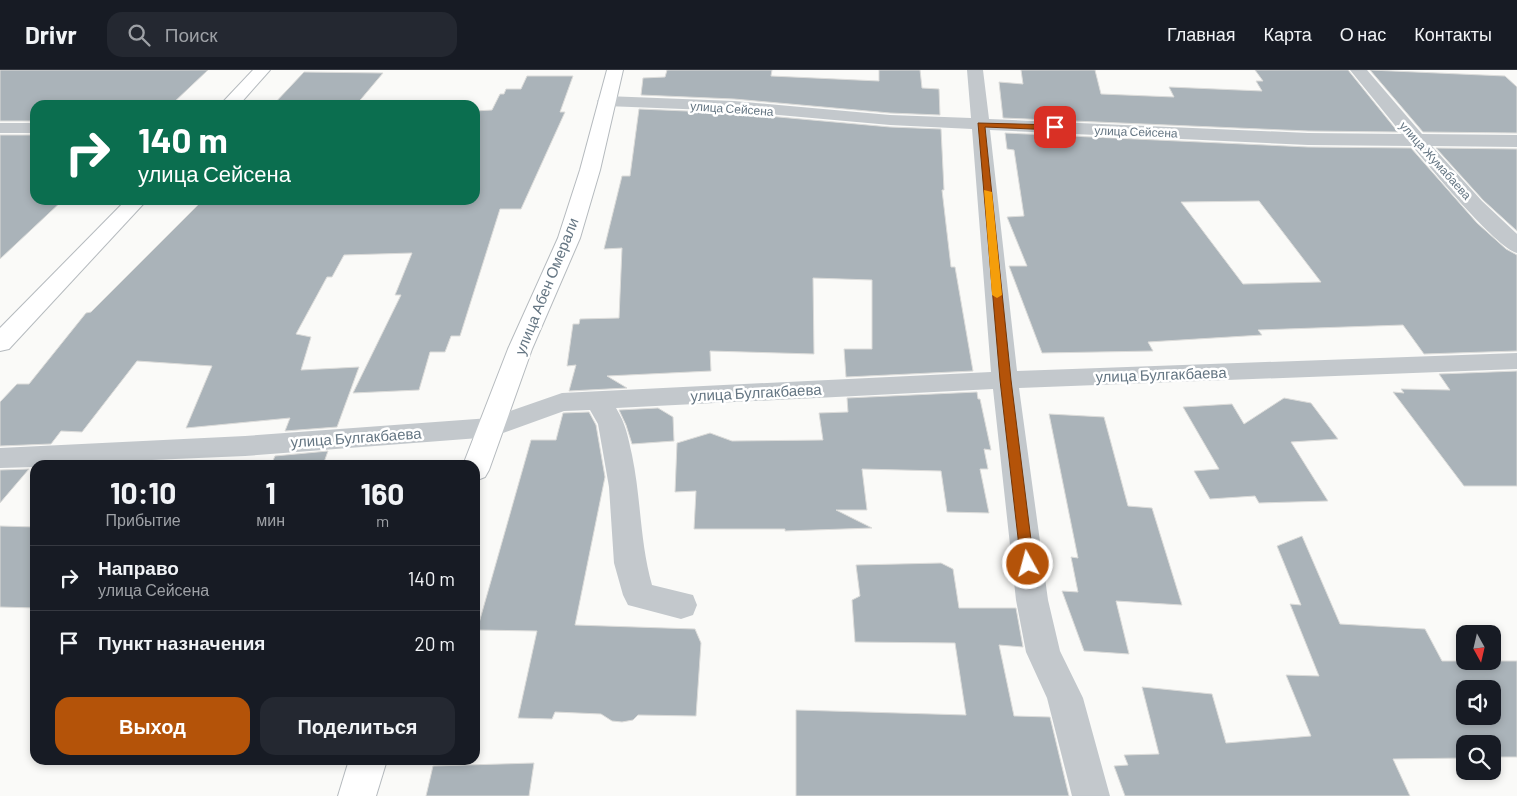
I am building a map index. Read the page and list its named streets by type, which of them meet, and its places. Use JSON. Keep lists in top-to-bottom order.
{
  "streets": {
    "main road": ["улица Абен Омерали"],
    "street": ["улица Сейсена", "улица Жумабаева", "улица Булгакбаева"]
  },
  "crossings": [
    ["улица Сейсена", "улица Жумабаева"],
    ["улица Сейсена", "улица Абен Омерали"],
    ["улица Абен Омерали", "улица Булгакбаева"]
  ],
  "north": "bottom",
  "page": {
    "header": "Drivr",
    "search": "Поиск",
    "nav": [
      "Главная",
      "Карта",
      "О нас",
      "Контакты"
    ],
    "turn": ["140 m", "улица Сейсена"],
    "eta": [
      "10:10",
      "Прибытие",
      "1",
      "мин",
      "160",
      "m"
    ],
    "list": [
      {
        "name": "Направо",
        "note": "улица Сейсена",
        "value": "140 m"
      },
      {
        "name": "Пункт назначения",
        "value": "20 m"
      }
    ],
    "buttons": ["Выход", "Поделиться"]
  }
}
